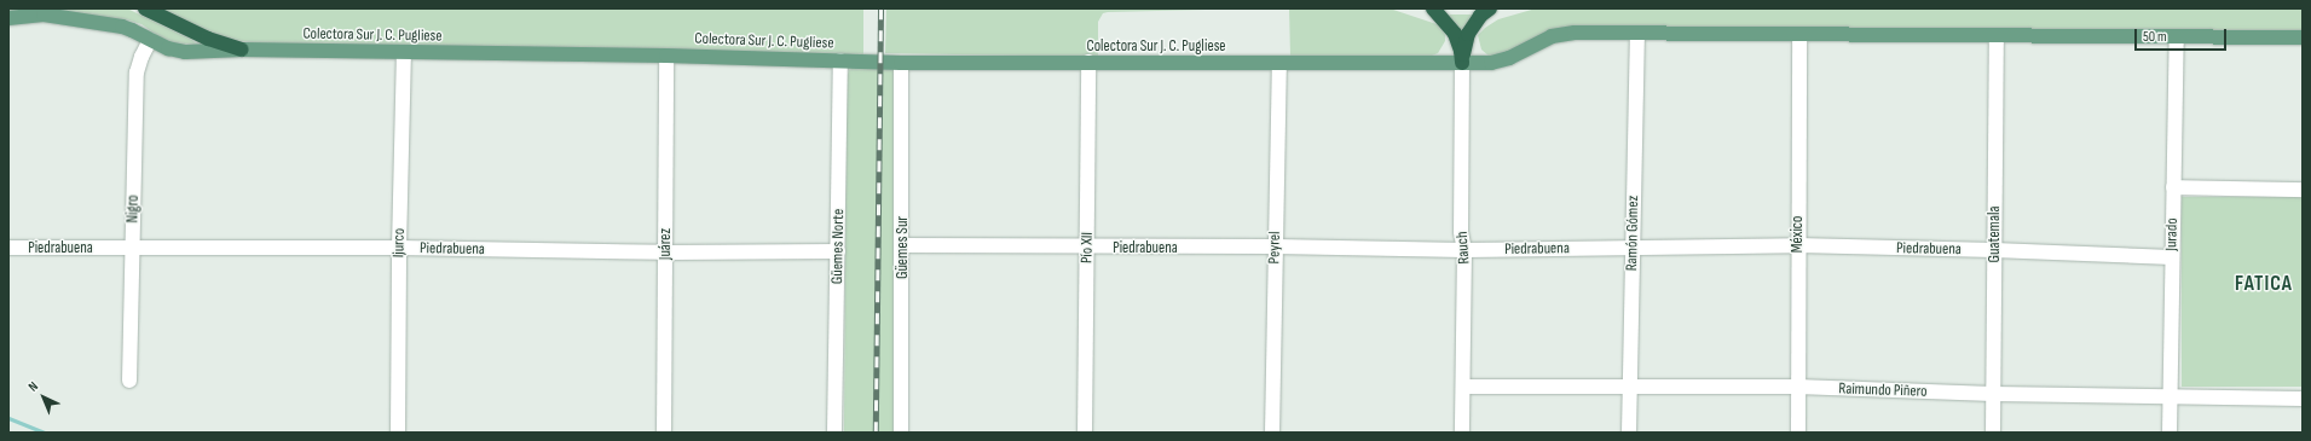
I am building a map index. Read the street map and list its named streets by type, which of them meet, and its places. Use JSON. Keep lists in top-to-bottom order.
{
  "streets": {
    "main road": ["Colectora Sur J. C. Pugliese"],
    "street": [
      "Nigro",
      "Ramón Gómez",
      "México",
      "Guatemala",
      "Jurado",
      "Ijurco",
      "Juárez",
      "Güemes Norte",
      "Piedrabuena",
      "Güemes Sur",
      "Pío XII",
      "Peyrel",
      "Rauch",
      "Raimundo Piñero"
    ]
  },
  "crossings": [
    ["Colectora Sur J. C. Pugliese", "Nigro"],
    ["Colectora Sur J. C. Pugliese", "Ramón Gómez"],
    ["Colectora Sur J. C. Pugliese", "México"],
    ["Colectora Sur J. C. Pugliese", "Guatemala"],
    ["Colectora Sur J. C. Pugliese", "Jurado"],
    ["Colectora Sur J. C. Pugliese", "Ijurco"],
    ["Colectora Sur J. C. Pugliese", "Juárez"],
    ["Colectora Sur J. C. Pugliese", "Güemes Norte"],
    ["Colectora Sur J. C. Pugliese", "Güemes Sur"],
    ["Colectora Sur J. C. Pugliese", "Pío XII"],
    ["Colectora Sur J. C. Pugliese", "Peyrel"],
    ["Colectora Sur J. C. Pugliese", "Rauch"],
    ["Nigro", "Piedrabuena"],
    ["Ramón Gómez", "Piedrabuena"],
    ["Ramón Gómez", "Raimundo Piñero"],
    ["México", "Piedrabuena"],
    ["México", "Raimundo Piñero"],
    ["Guatemala", "Piedrabuena"],
    ["Guatemala", "Raimundo Piñero"],
    ["Jurado", "Piedrabuena"],
    ["Jurado", "Raimundo Piñero"],
    ["Ijurco", "Piedrabuena"],
    ["Juárez", "Piedrabuena"],
    ["Güemes Norte", "Piedrabuena"],
    ["Piedrabuena", "Güemes Sur"],
    ["Piedrabuena", "Pío XII"],
    ["Piedrabuena", "Peyrel"],
    ["Piedrabuena", "Rauch"],
    ["Rauch", "Raimundo Piñero"]
  ],
  "districts": ["FATICA"],
  "scale_bar": "50 m",
  "north": "top left"
}
